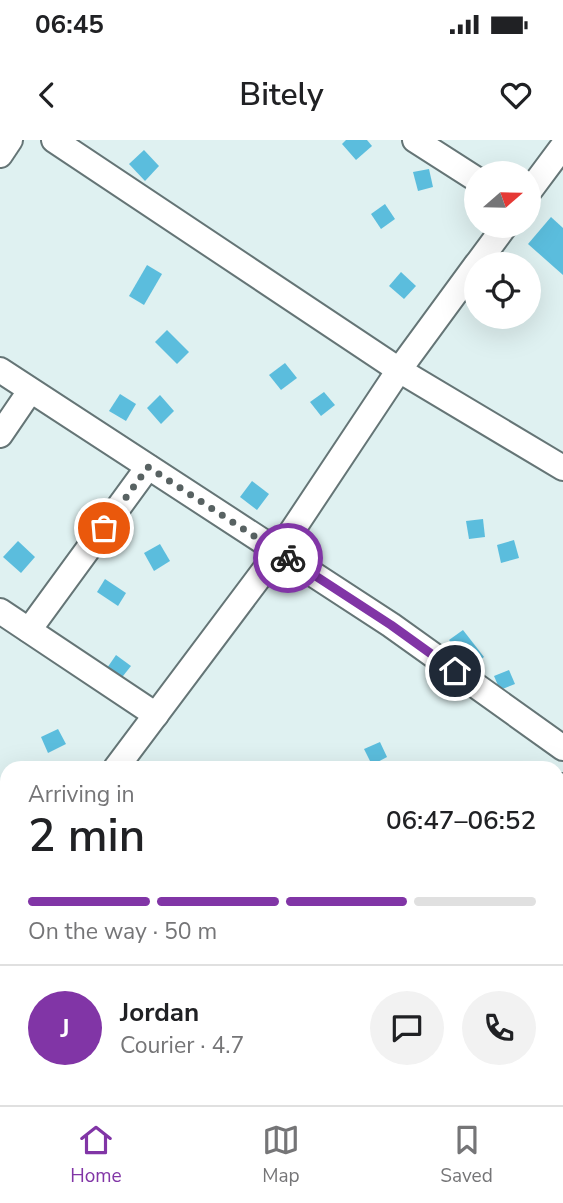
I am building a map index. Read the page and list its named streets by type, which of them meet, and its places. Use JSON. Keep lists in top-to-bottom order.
{
  "north": "right",
  "page": {
    "status": "06:45",
    "header": "Bitely",
    "heading": ["2 min", "Arriving in", "06:47–06:52"],
    "panel": ["Jordan", "Courier · 4.7"],
    "bar": "On the way · 50 m",
    "round": "J",
    "tabs": ["Home", "Map", "Saved"]
  }
}
